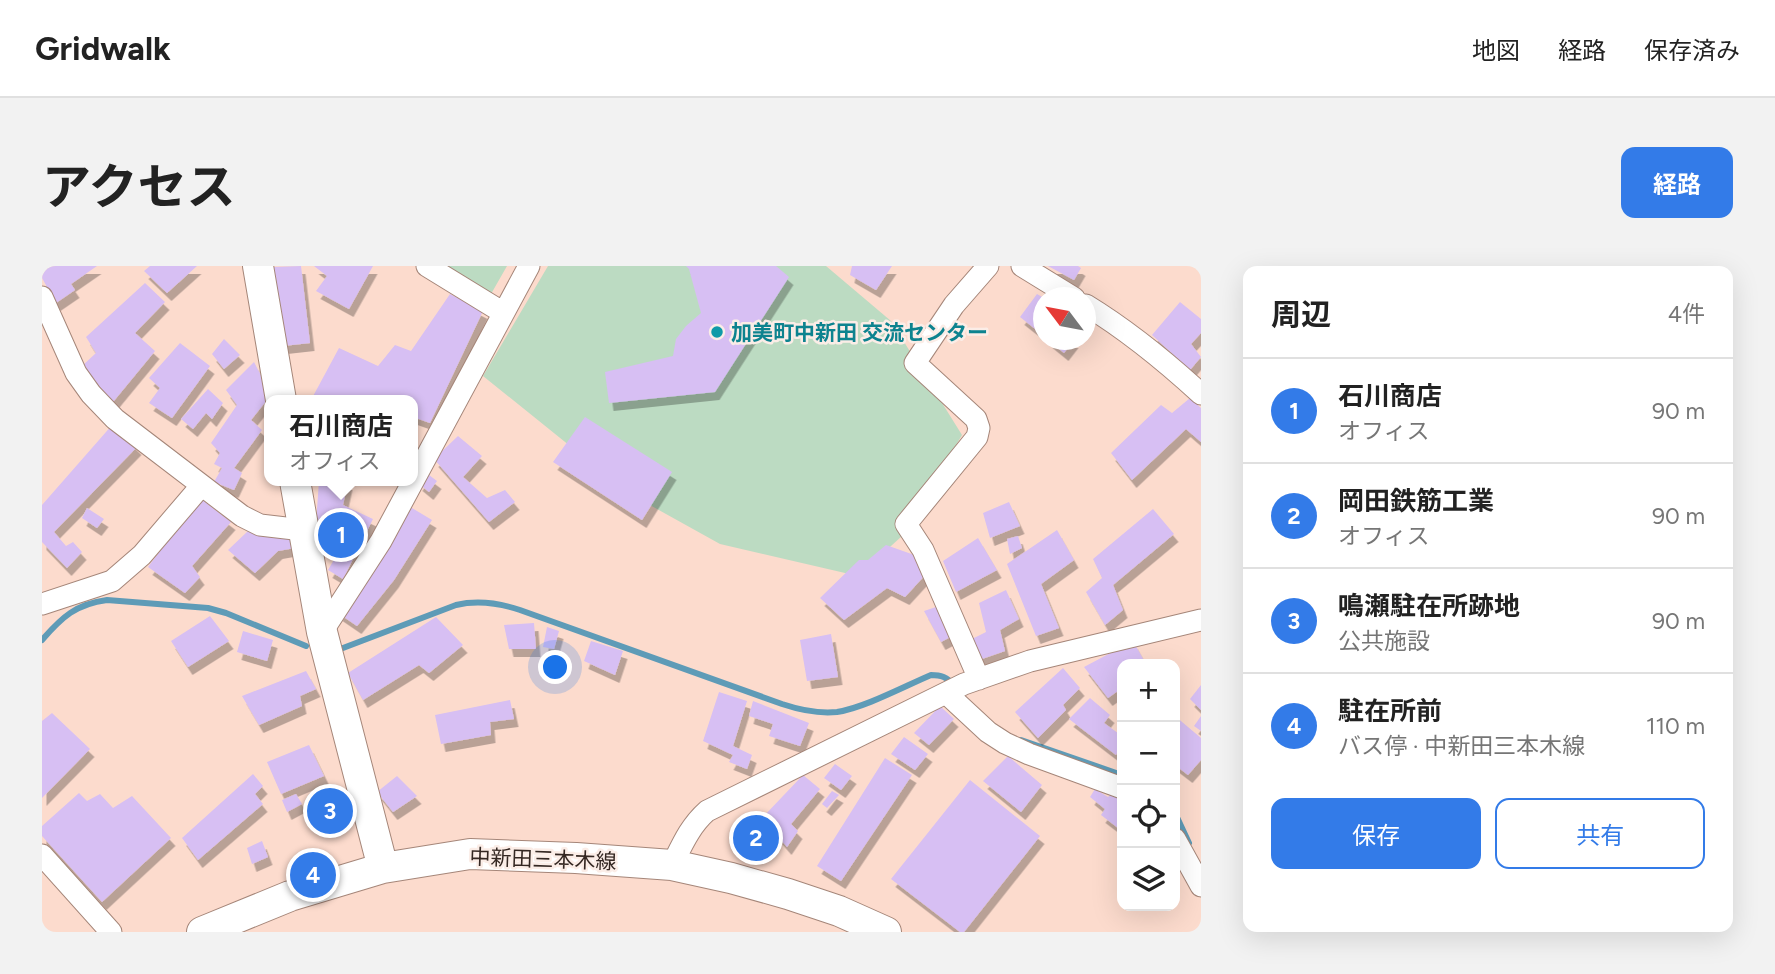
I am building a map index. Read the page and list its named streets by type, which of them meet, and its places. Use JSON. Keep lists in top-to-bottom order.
{
  "streets": {
    "main road": ["中新田三本木線"]
  },
  "places": ["加美町中新田 交流センター"],
  "north": "top left",
  "page": {
    "header": "Gridwalk",
    "nav": ["地図", "経路", "保存済み"],
    "title": "アクセス",
    "buttons": [
      "経路",
      ["保存", "共有"]
    ],
    "heading": ["周辺", "4件"],
    "list": [
      {
        "mark": "1",
        "name": "石川商店",
        "note": "オフィス",
        "value": "90 m"
      },
      {
        "mark": "2",
        "name": "岡田鉄筋工業",
        "note": "オフィス",
        "value": "90 m"
      },
      {
        "mark": "3",
        "name": "鳴瀬駐在所跡地",
        "note": "公共施設",
        "value": "90 m"
      },
      {
        "mark": "4",
        "name": "駐在所前",
        "note": "バス停 · 中新田三本木線",
        "value": "110 m"
      }
    ],
    "popup": ["石川商店", "オフィス"],
    "pins": [
      "1",
      "3",
      "2",
      "4"
    ],
    "map_buttons": ["+", "−"]
  }
}
